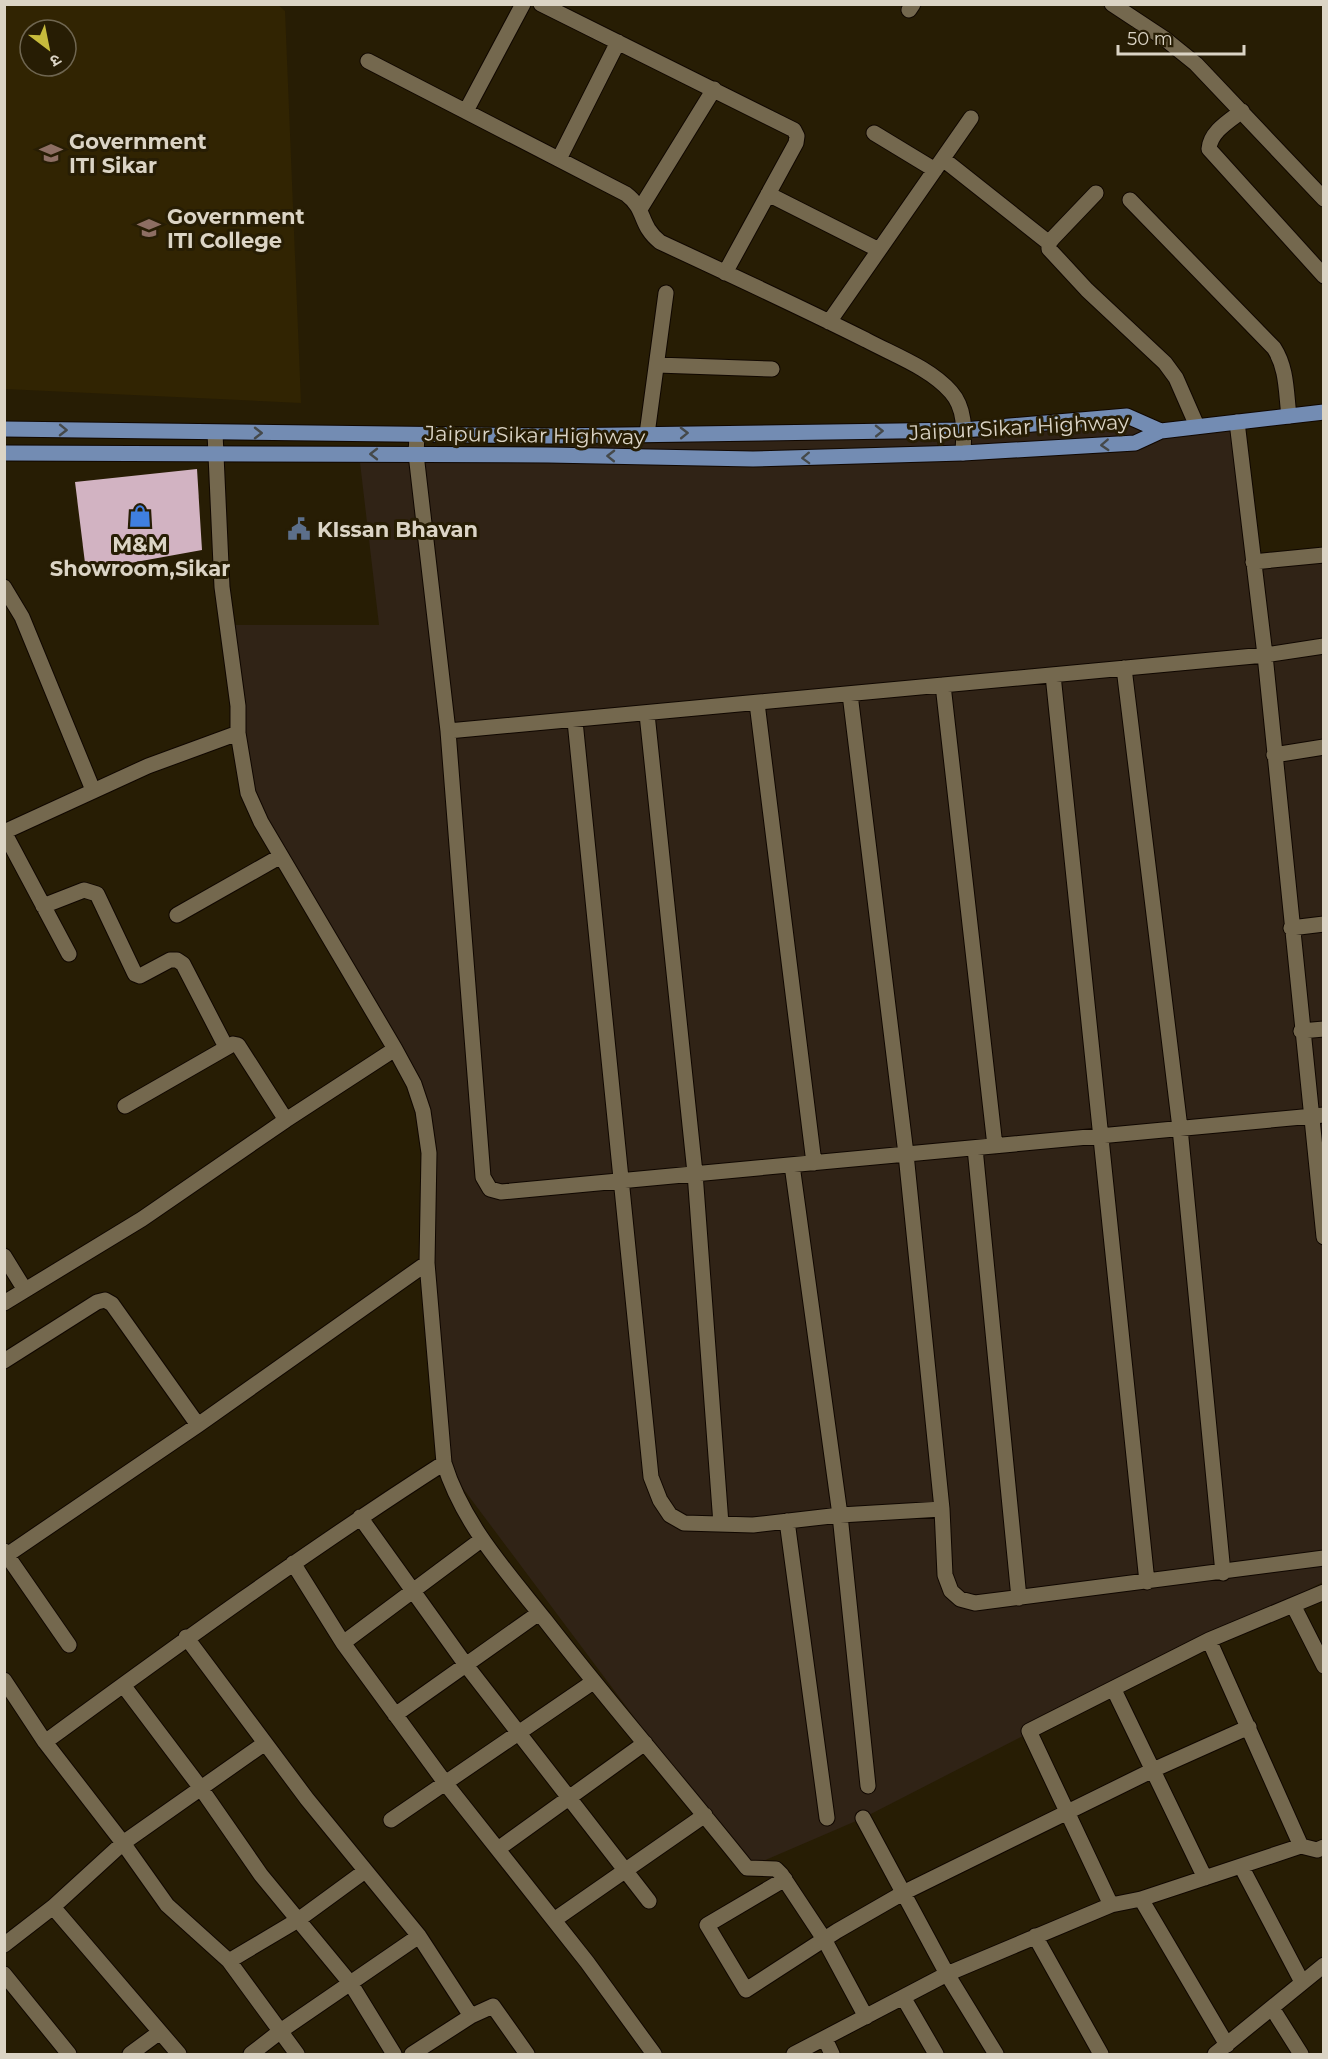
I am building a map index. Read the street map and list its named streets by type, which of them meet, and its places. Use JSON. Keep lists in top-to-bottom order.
{
  "streets": {
    "main road": ["Jaipur Sikar Highway"]
  },
  "places": {
    "school or university": ["Government ITI Sikar", "Government ITI College"],
    "shop": ["M&M Showroom,Sikar"],
    "public building": ["KIssan Bhavan"]
  },
  "scale_bar": "50 m",
  "north": "bottom right"
}
